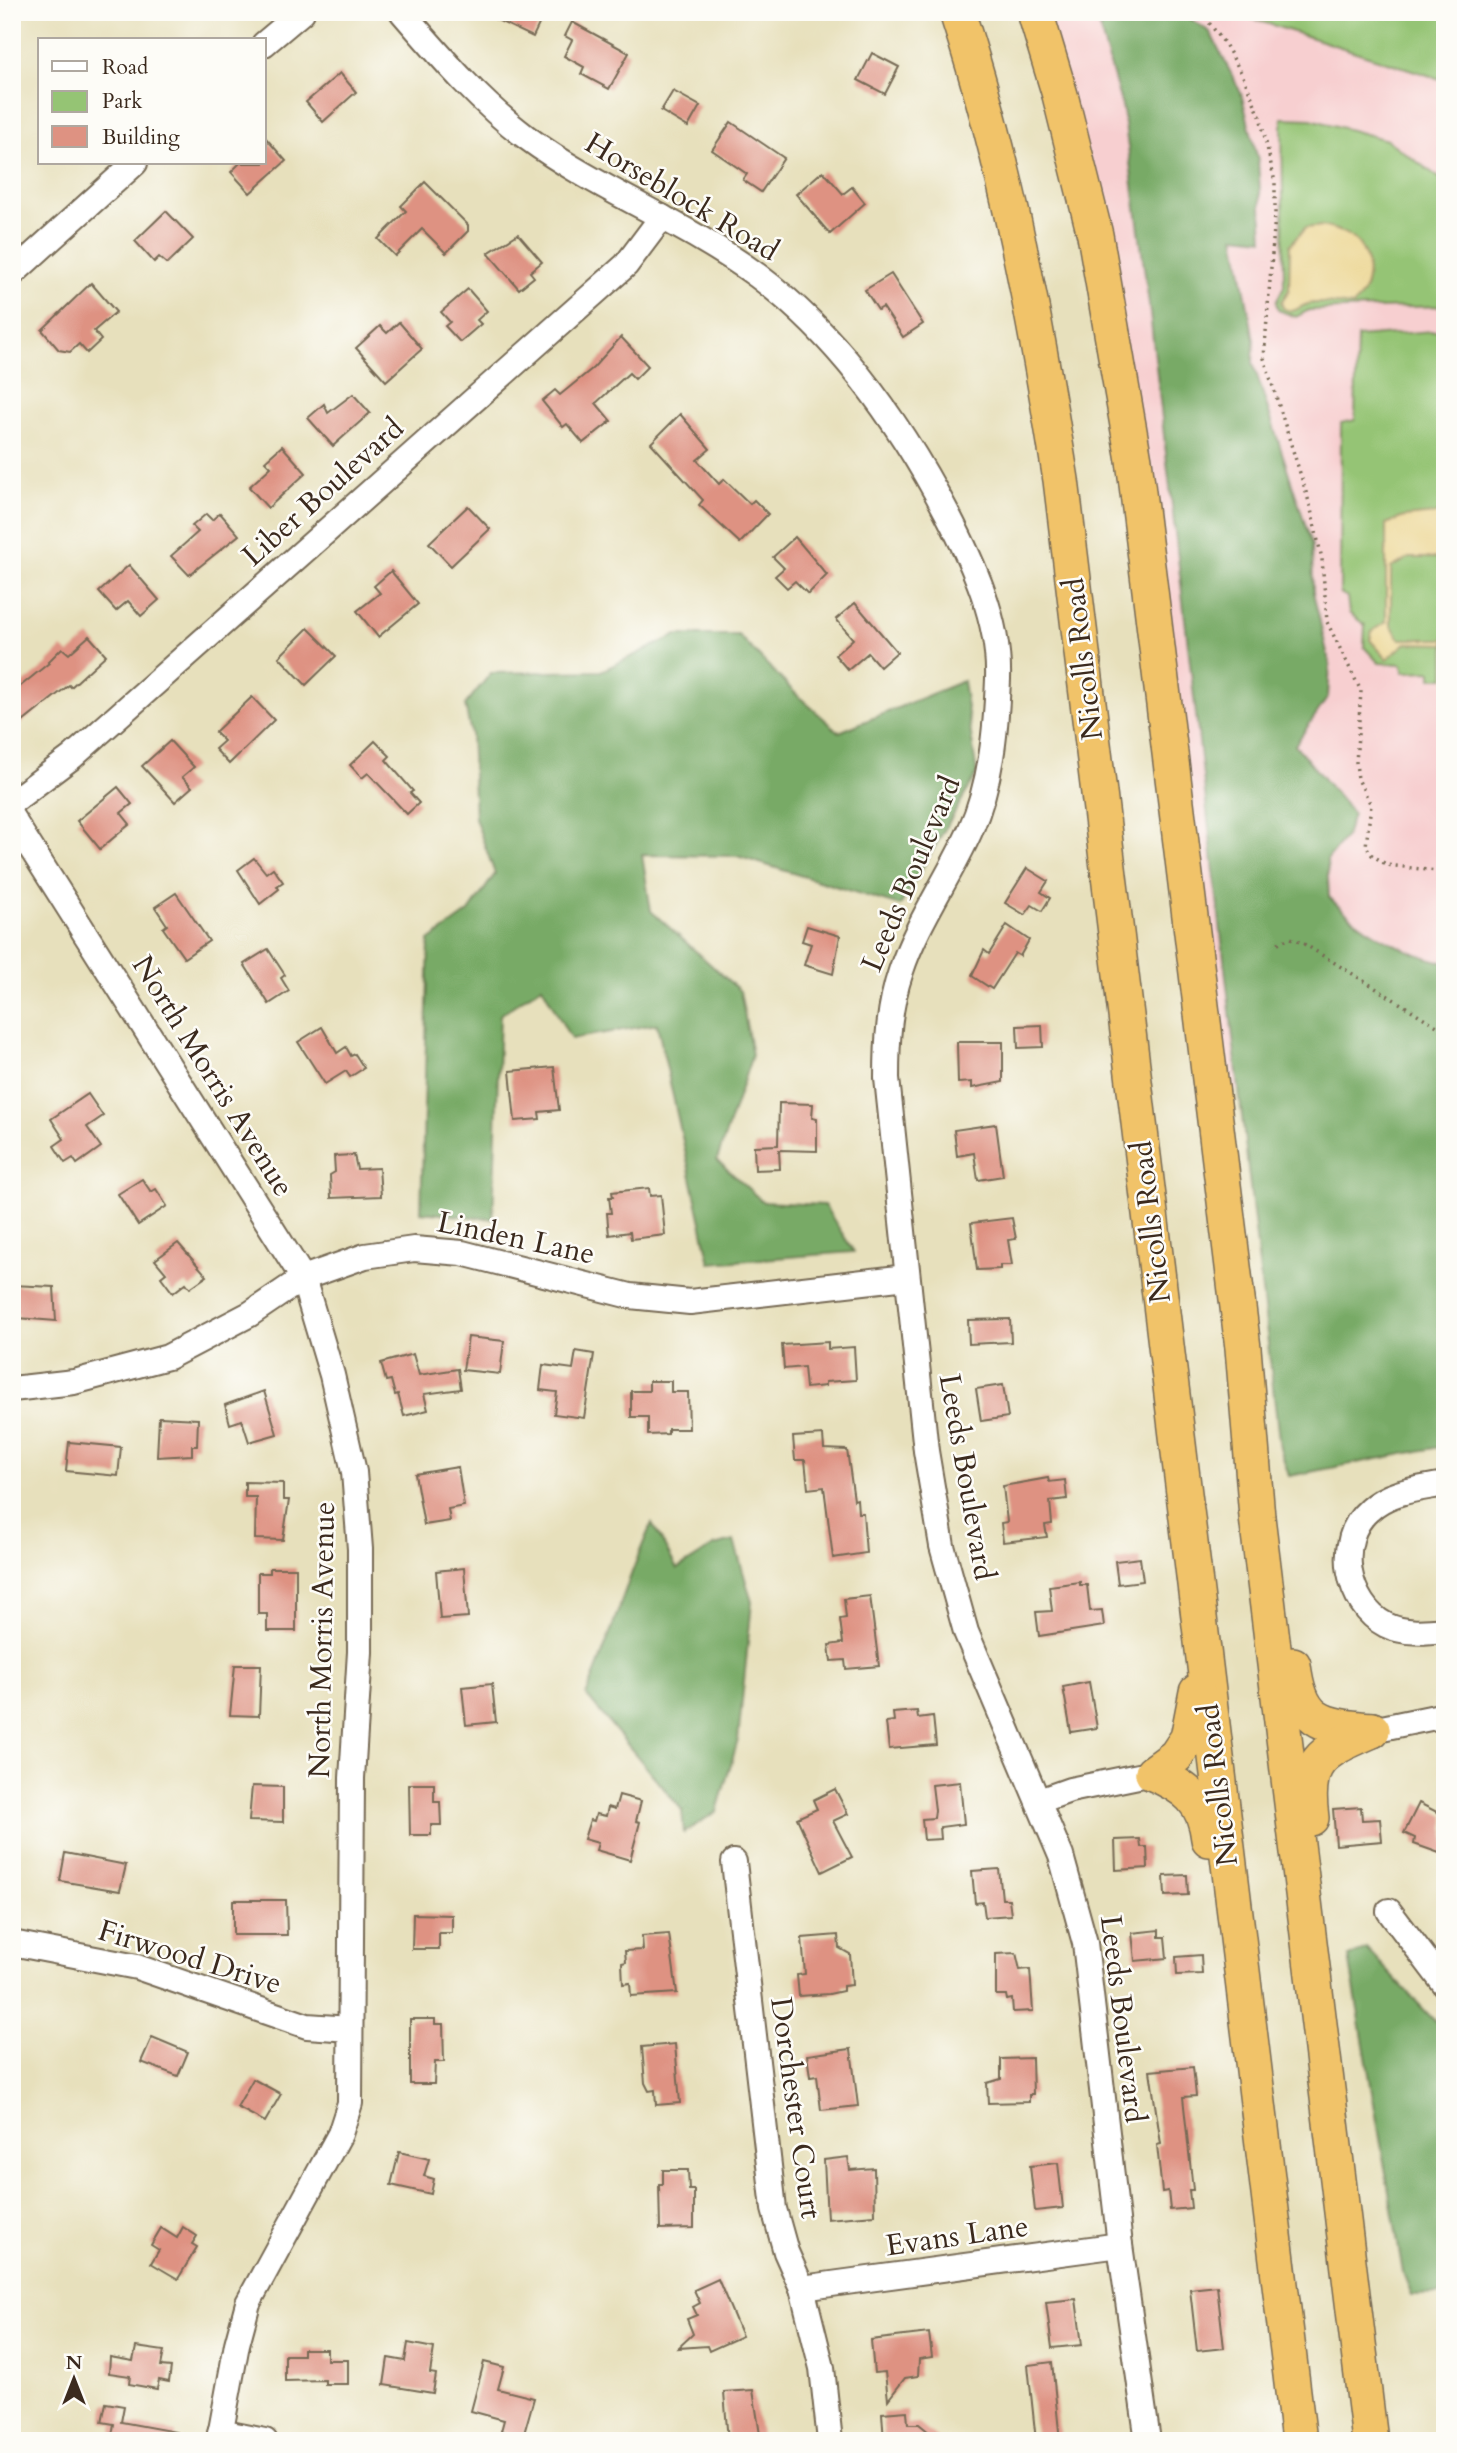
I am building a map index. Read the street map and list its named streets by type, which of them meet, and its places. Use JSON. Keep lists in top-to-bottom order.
{
  "streets": {
    "highway": ["Nicolls Road"],
    "street": [
      "Horseblock Road",
      "Liber Boulevard",
      "Leeds Boulevard",
      "North Morris Avenue",
      "Linden Lane",
      "Firwood Drive",
      "Dorchester Court",
      "Evans Lane"
    ]
  },
  "crossings": [
    ["Horseblock Road", "Liber Boulevard"],
    ["Horseblock Road", "Leeds Boulevard"],
    ["Leeds Boulevard", "Linden Lane"],
    ["Leeds Boulevard", "Evans Lane"],
    ["North Morris Avenue", "Linden Lane"],
    ["North Morris Avenue", "Firwood Drive"],
    ["Dorchester Court", "Evans Lane"]
  ],
  "legend": ["Road", "Park", "Building"],
  "north": "top"
}
